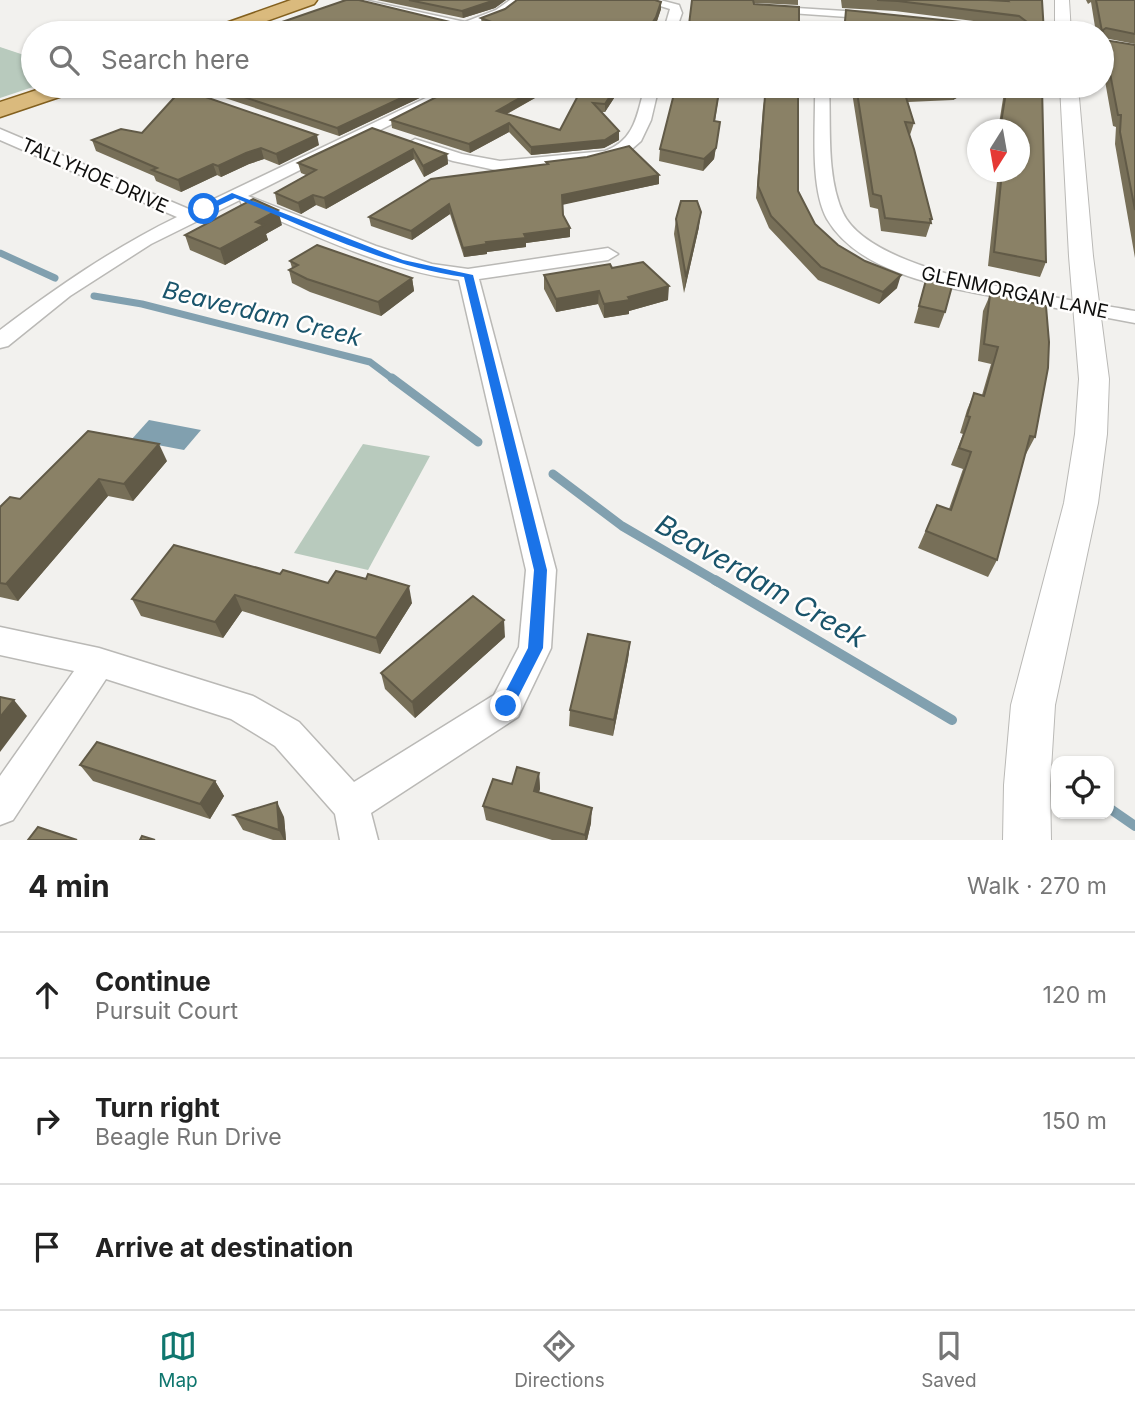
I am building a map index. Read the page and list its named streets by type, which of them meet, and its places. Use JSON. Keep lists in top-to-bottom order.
{
  "streets": {
    "street": ["TALLYHOE DRIVE", "GLENMORGAN LANE"]
  },
  "water": ["Beaverdam Creek"],
  "north": "bottom",
  "page": {
    "search": "Search here",
    "heading": ["4 min", "Walk · 270 m"],
    "list": [
      ["Continue", "Pursuit Court", "120 m"],
      ["Turn right", "Beagle Run Drive", "150 m"],
      "Arrive at destination"
    ],
    "nav": ["Map", "Directions", "Saved"]
  }
}
